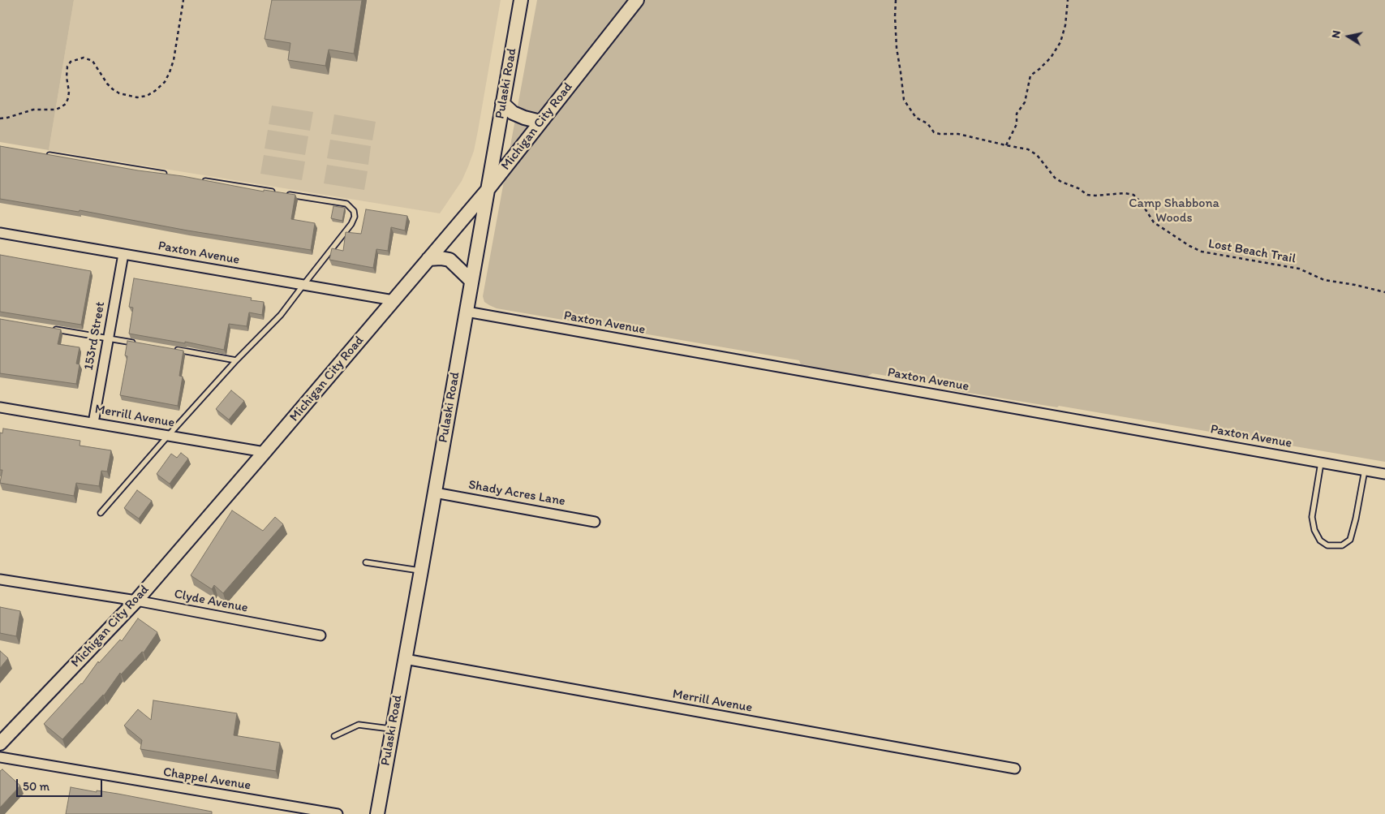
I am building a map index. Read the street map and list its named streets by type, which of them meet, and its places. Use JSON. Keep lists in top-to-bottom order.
{
  "streets": {
    "street": [
      "Pulaski Road",
      "Michigan City Road",
      "Paxton Avenue",
      "153rd Street",
      "Merrill Avenue",
      "Shady Acres Lane",
      "Clyde Avenue",
      "Chappel Avenue"
    ],
    "path": ["Lost Beach Trail"]
  },
  "crossings": [
    ["Pulaski Road", "Michigan City Road"],
    ["Pulaski Road", "Paxton Avenue"],
    ["Pulaski Road", "Merrill Avenue"],
    ["Pulaski Road", "Shady Acres Lane"],
    ["Michigan City Road", "Paxton Avenue"],
    ["Michigan City Road", "Merrill Avenue"],
    ["Michigan City Road", "Clyde Avenue"],
    ["Paxton Avenue", "153rd Street"],
    ["153rd Street", "Merrill Avenue"]
  ],
  "parks": ["Camp Shabbona Woods"],
  "scale_bar": "50 m",
  "north": "left"
}
